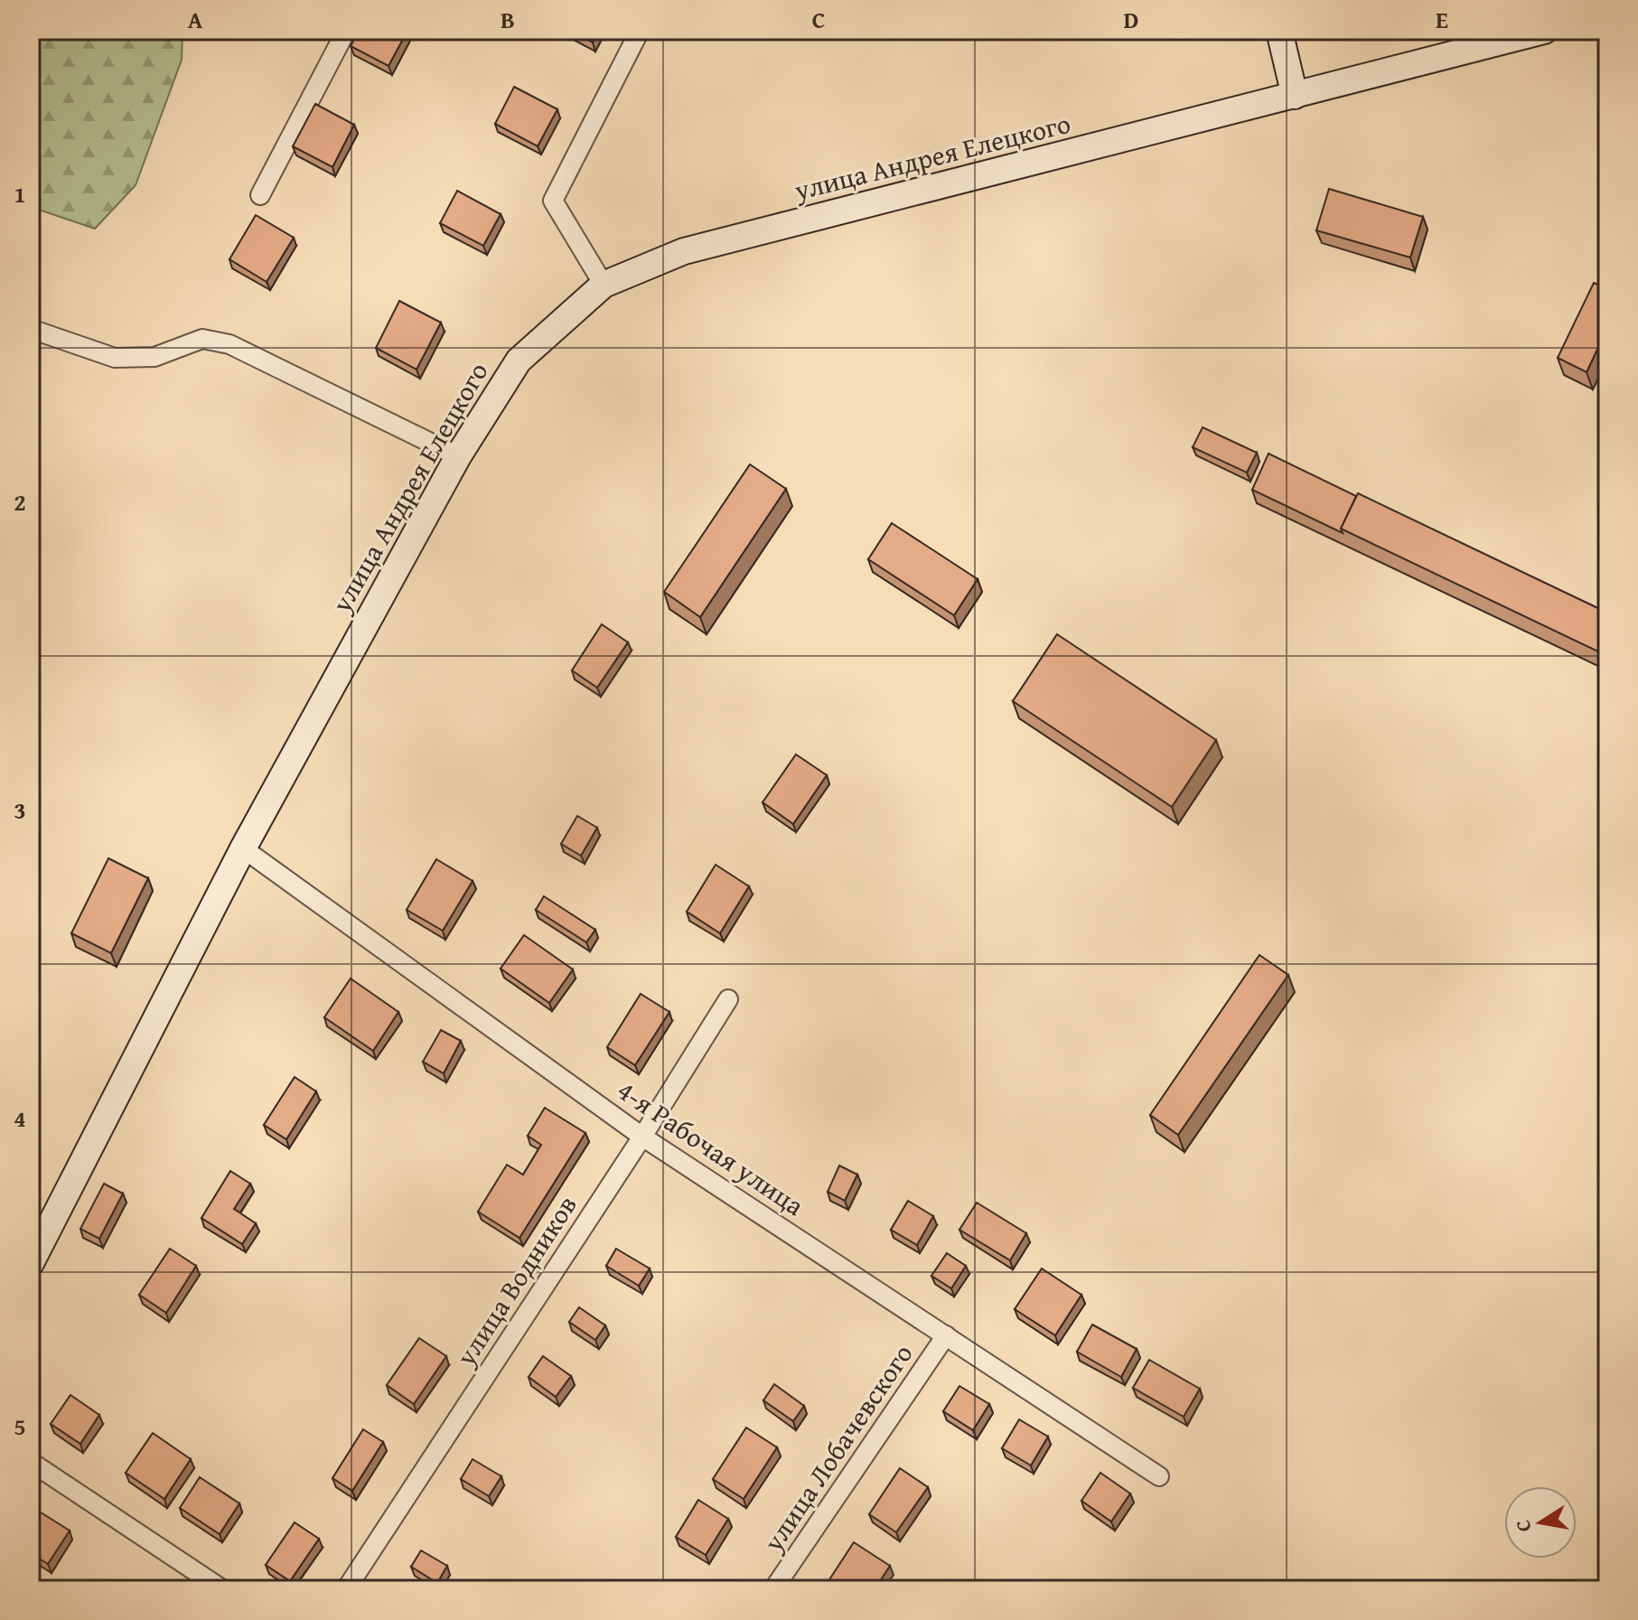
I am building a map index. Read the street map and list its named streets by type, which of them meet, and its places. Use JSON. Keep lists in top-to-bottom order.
{
  "streets": {
    "main road": ["улица Андрея Елецкого"],
    "street": ["4-я Рабочая улица", "улица Водников", "улица Лобачевского"]
  },
  "crossings": [
    ["улица Андрея Елецкого", "4-я Рабочая улица"],
    ["4-я Рабочая улица", "улица Водников"],
    ["4-я Рабочая улица", "улица Лобачевского"]
  ],
  "north": "left",
  "grid": {
    "columns": [
      "A",
      "B",
      "C",
      "D",
      "E"
    ],
    "rows": [
      "1",
      "2",
      "3",
      "4",
      "5"
    ]
  }
}
